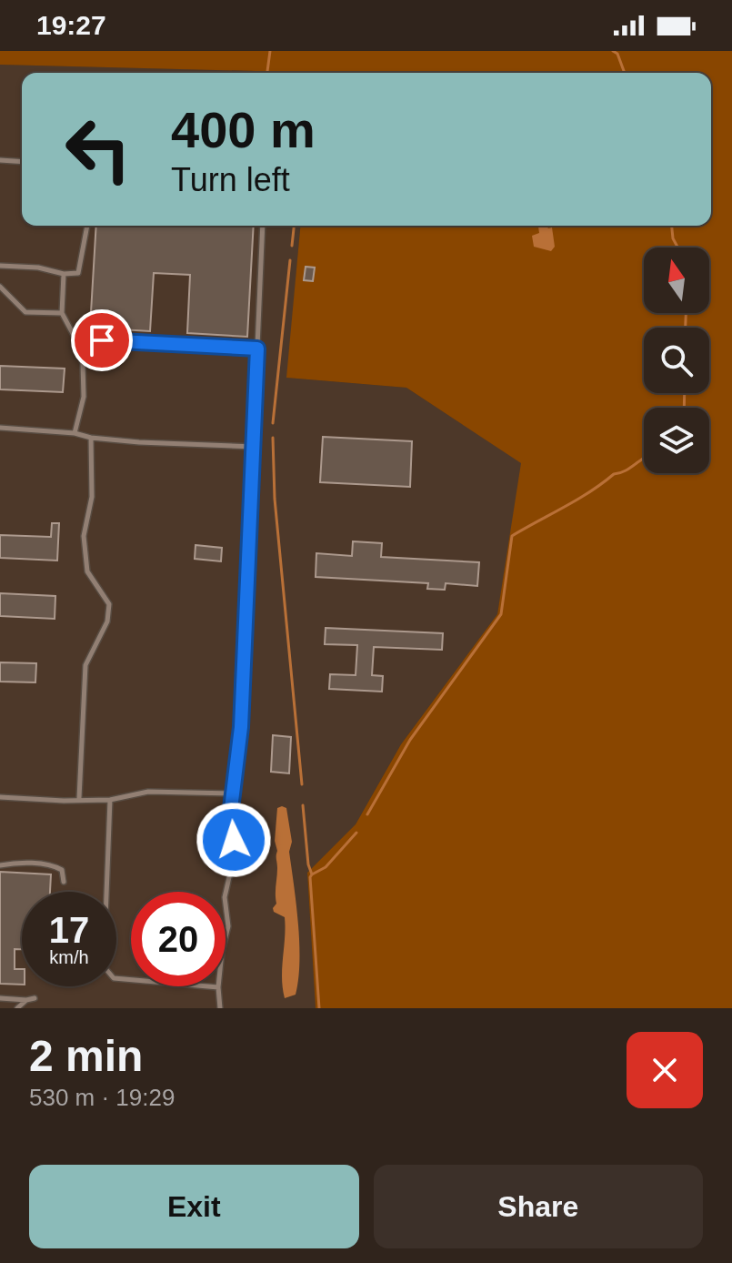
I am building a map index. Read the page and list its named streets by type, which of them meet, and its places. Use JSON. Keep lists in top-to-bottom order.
{
  "north": "top",
  "page": {
    "status": "19:27",
    "turn": ["400 m", "Turn left"],
    "speed": "17 km/h",
    "limit": "20",
    "heading": ["2 min", "530 m · 19:29"],
    "buttons": ["Exit", "Share"]
  }
}
